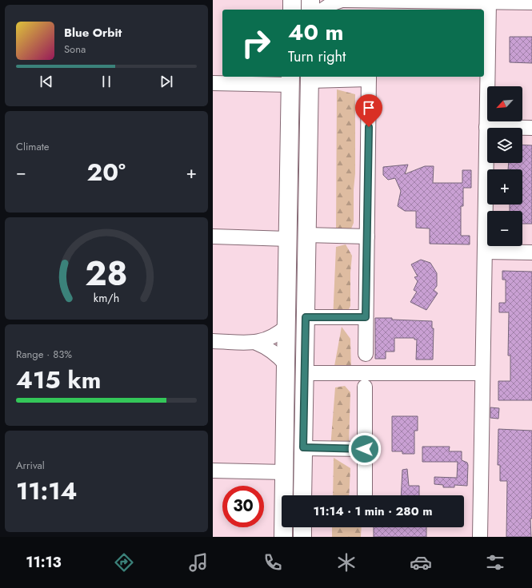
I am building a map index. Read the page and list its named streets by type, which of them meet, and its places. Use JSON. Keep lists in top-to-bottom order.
{
  "north": "bottom left",
  "page": {
    "turn": ["40 m", "Turn right"],
    "song": ["Blue Orbit", "Sona"],
    "map_buttons": ["+", "−"],
    "tile": [
      "Climate",
      ["Range · 83%", "415 km"],
      ["Arrival", "11:14"]
    ],
    "heat": ["−", "20°", "+"],
    "limit": "30",
    "trip": "11:14 · 1 min · 280 m",
    "tabs": "11:13",
    "gauge": ["28", "km/h"]
  }
}
